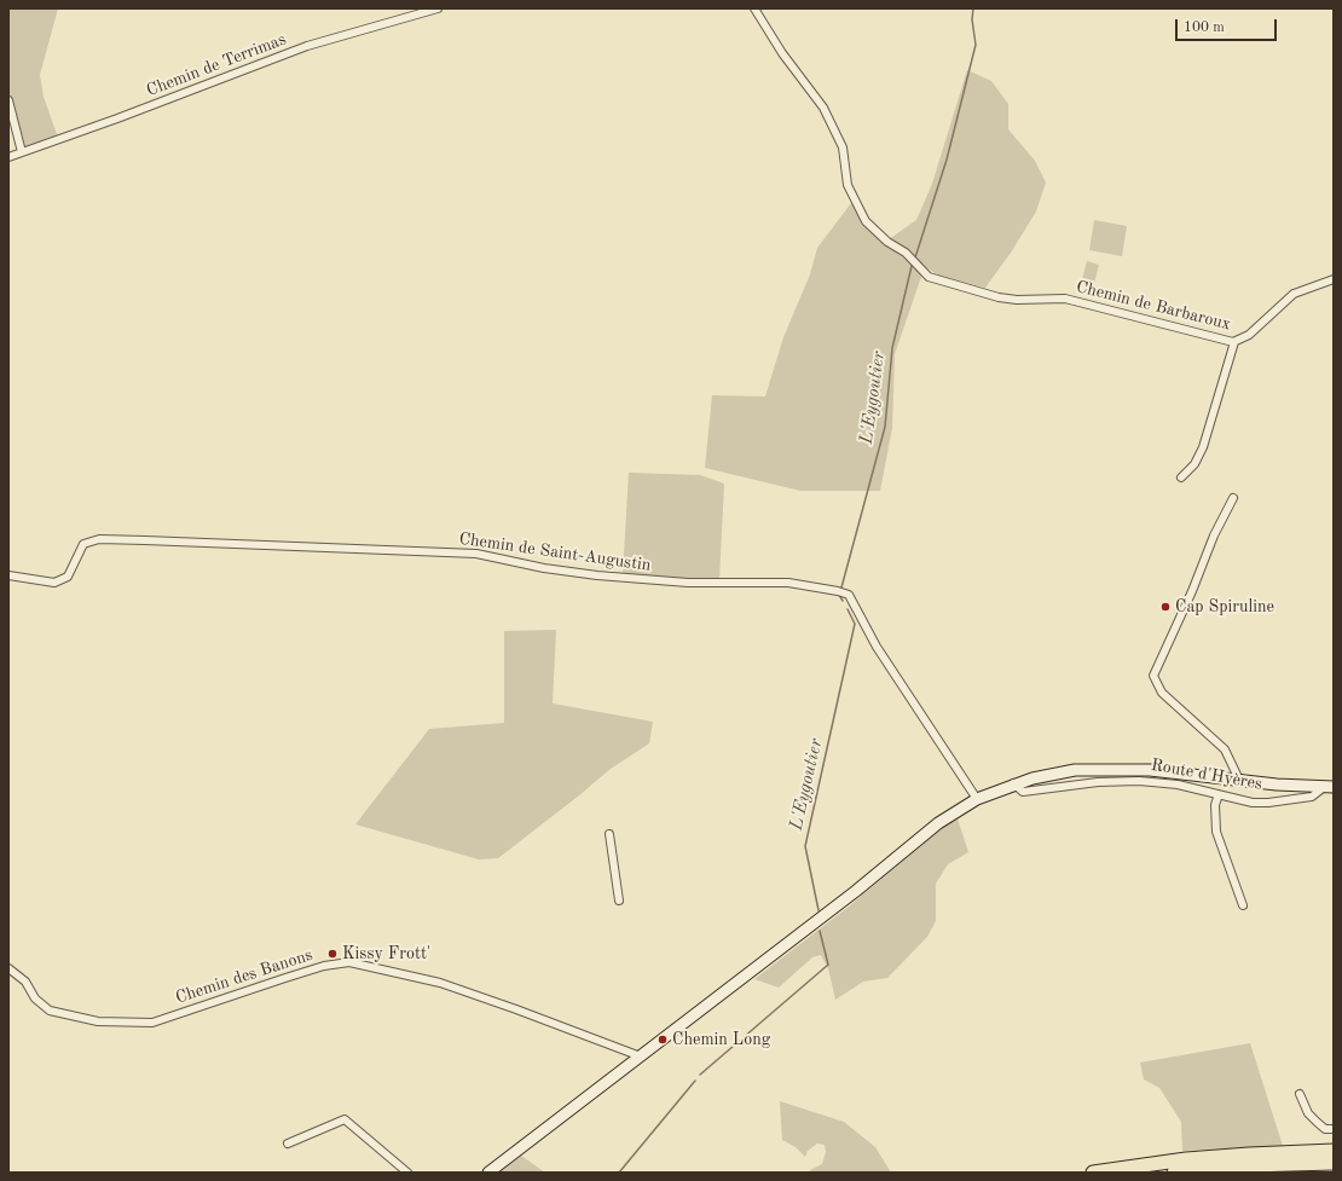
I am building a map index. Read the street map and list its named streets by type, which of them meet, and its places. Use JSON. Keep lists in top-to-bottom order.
{
  "streets": {
    "main road": ["Route d'Hyères"],
    "street": [
      "Chemin de Terrimas",
      "Chemin de Barbaroux",
      "Chemin de Saint-Augustin",
      "Chemin des Banons"
    ]
  },
  "water": ["L'Eygoutier"],
  "places": ["Cap Spiruline", "Kissy Frott'", "Chemin Long"],
  "scale_bar": "100 m"
}
